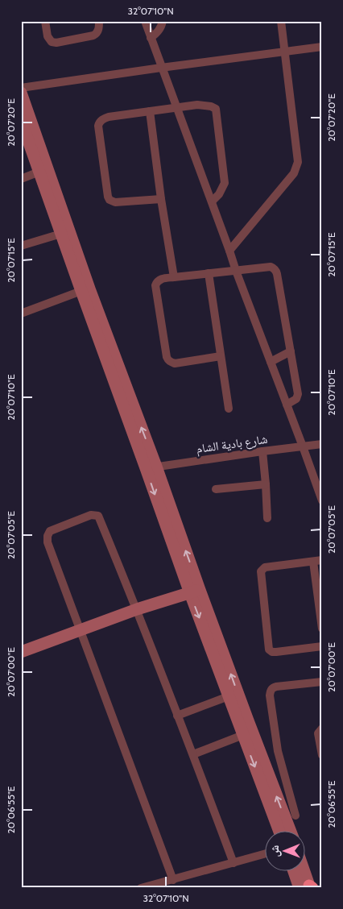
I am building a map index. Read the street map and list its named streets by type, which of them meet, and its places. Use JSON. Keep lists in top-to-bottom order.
{
  "streets": {
    "street": ["شارع بادية الشام"]
  },
  "north": "left",
  "coordinates": [
    "32°07'10\"N",
    "20°07'20\"E",
    "20°07'15\"E",
    "20°07'10\"E",
    "20°07'05\"E",
    "20°07'00\"E",
    "20°06'55\"E"
  ]
}
